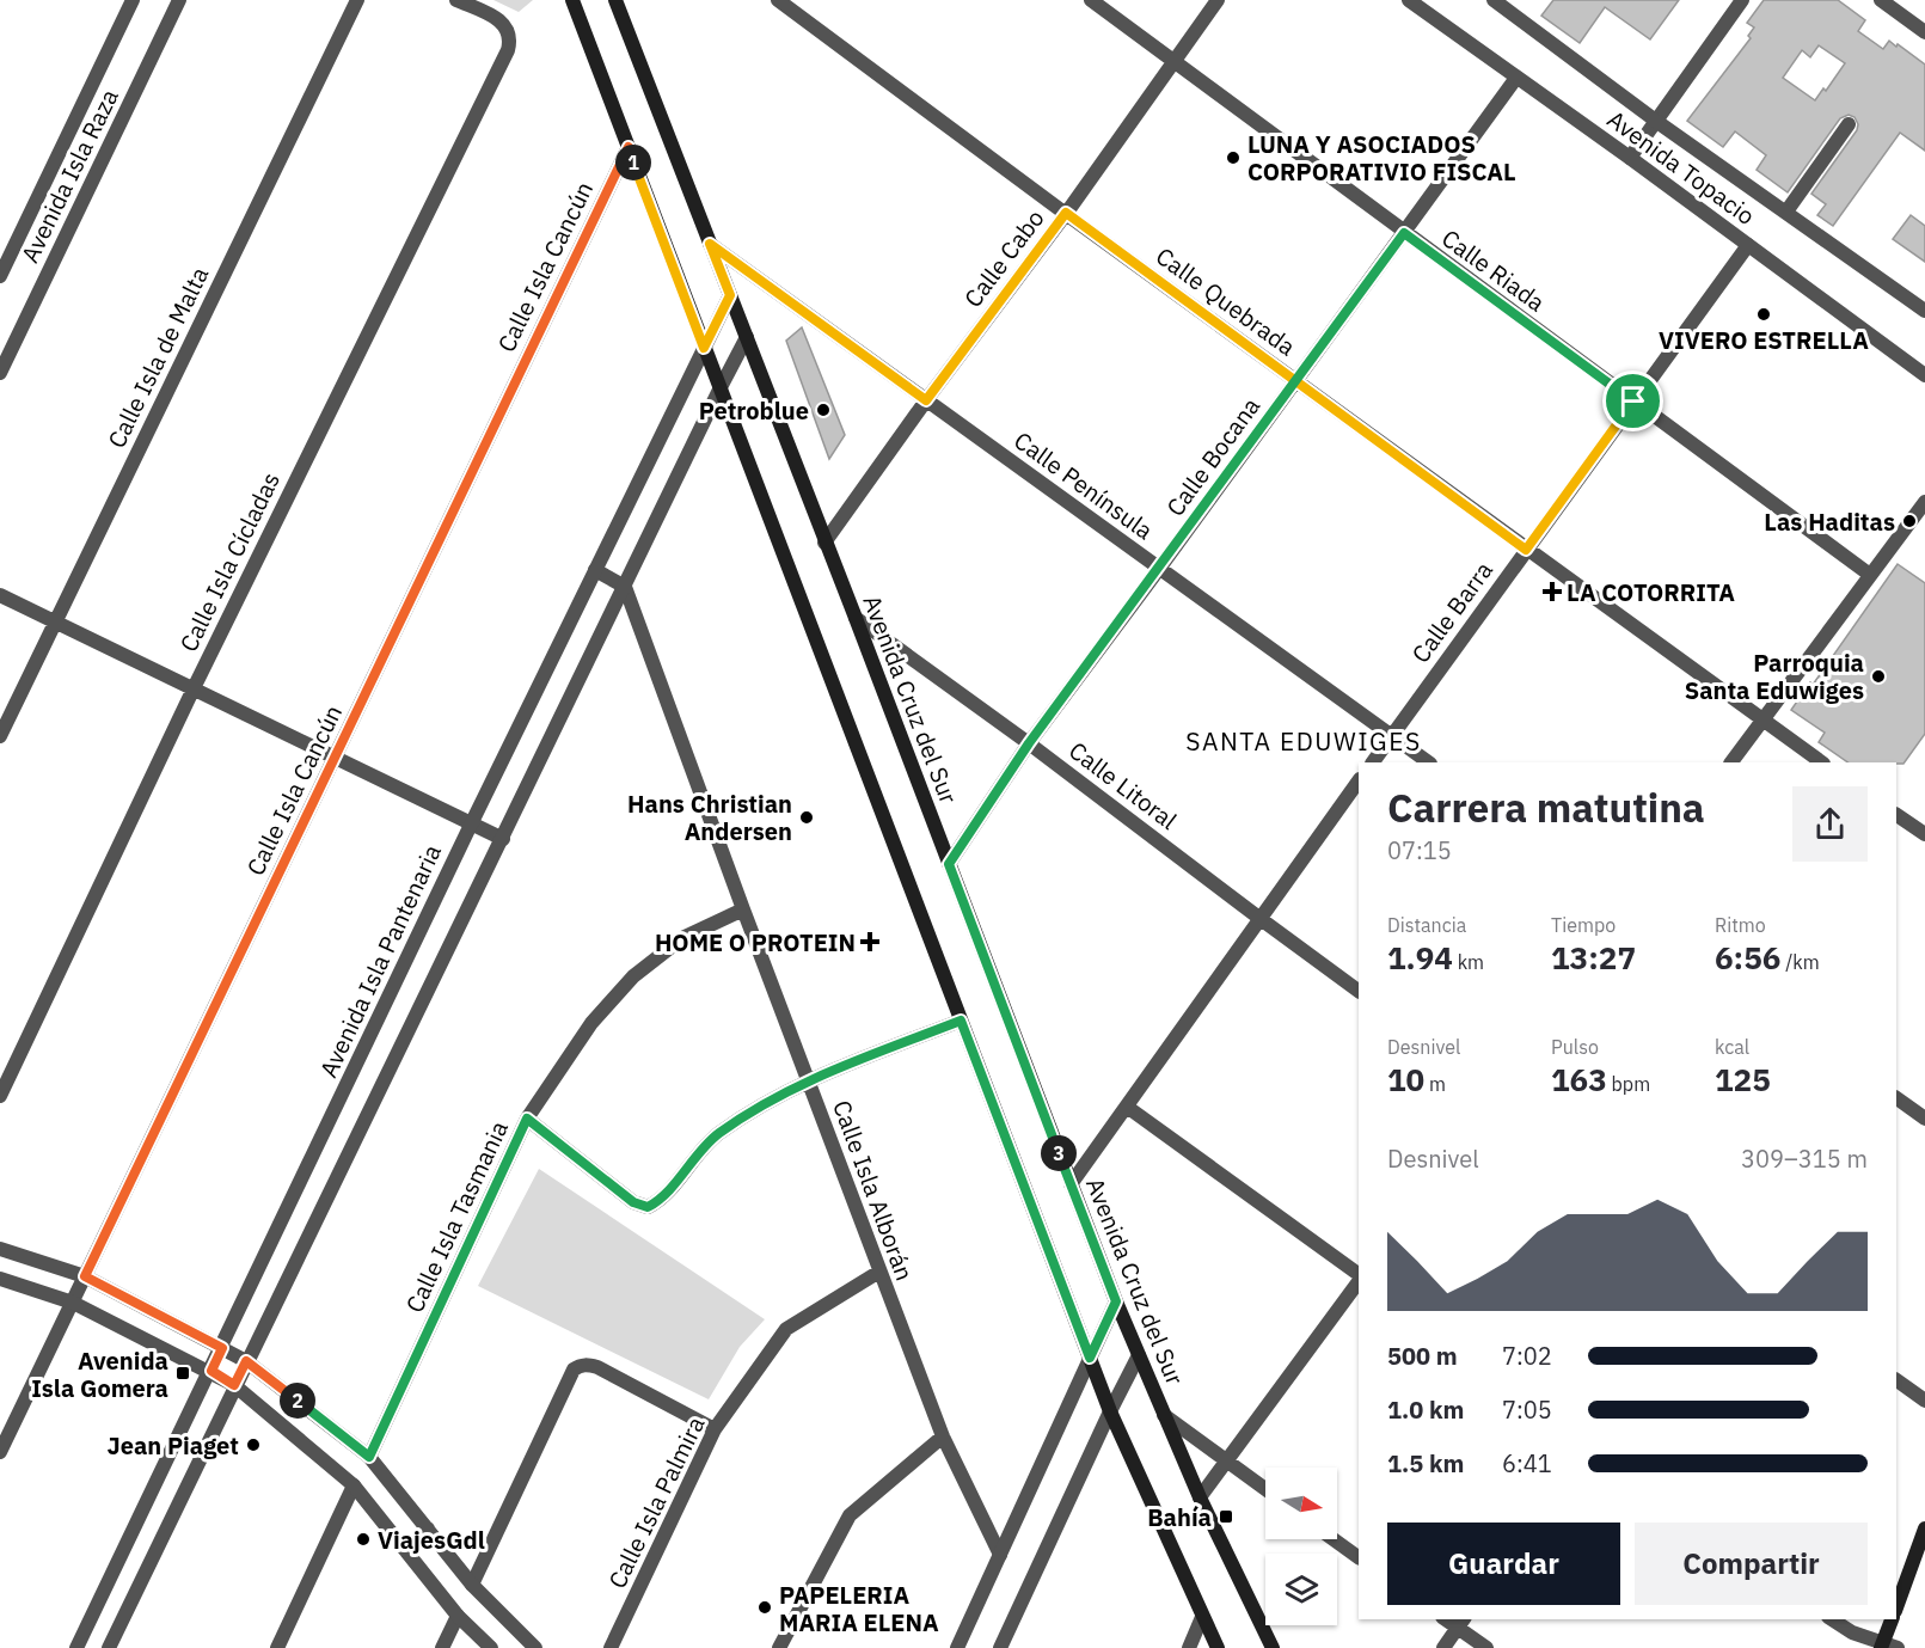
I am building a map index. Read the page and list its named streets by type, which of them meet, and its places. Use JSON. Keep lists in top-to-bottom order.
{
  "streets": {
    "main road": ["Avenida Cruz del Sur"],
    "street": [
      "Avenida Topacio",
      "Avenida Isla Raza",
      "Calle Cabo",
      "Calle Isla Cancún",
      "Calle Riada",
      "Calle Quebrada",
      "Calle Isla de Malta",
      "Calle Bocana",
      "Calle Península",
      "Calle Isla Cícladas",
      "Calle Barra",
      "Calle Litoral",
      "Avenida Isla Pantenaria",
      "Calle Isla Alborán",
      "Calle Isla Tasmania",
      "Calle Isla Palmira"
    ]
  },
  "crossings": [
    ["Avenida Topacio", "Calle Bocana"],
    ["Avenida Topacio", "Calle Barra"],
    ["Calle Cabo", "Calle Riada"],
    ["Calle Cabo", "Calle Quebrada"],
    ["Calle Cabo", "Calle Península"],
    ["Calle Cabo", "Avenida Cruz del Sur"],
    ["Calle Riada", "Calle Bocana"],
    ["Calle Riada", "Calle Barra"],
    ["Calle Quebrada", "Calle Bocana"],
    ["Calle Quebrada", "Calle Barra"],
    ["Calle Bocana", "Calle Península"],
    ["Calle Bocana", "Avenida Cruz del Sur"],
    ["Calle Bocana", "Calle Litoral"],
    ["Calle Península", "Calle Barra"],
    ["Calle Península", "Avenida Cruz del Sur"],
    ["Avenida Cruz del Sur", "Calle Litoral"],
    ["Avenida Cruz del Sur", "Avenida Isla Pantenaria"],
    ["Calle Isla Alborán", "Calle Isla Tasmania"],
    ["Calle Isla Alborán", "Calle Isla Palmira"]
  ],
  "districts": ["SANTA EDUWIGES"],
  "places": {
    "other": [
      "LUNA Y ASOCIADOS CORPORATIVIO FISCAL",
      "VIVERO ESTRELLA",
      "Petroblue",
      "Las Haditas",
      "Parroquia Santa Eduwiges",
      "Hans Christian Andersen",
      "Jean Piaget",
      "ViajesGdl",
      "PAPELERIA MARIA ELENA"
    ],
    "health": ["LA COTORRITA", "HOME O PROTEIN"],
    "transit": ["Avenida Isla Gomera", "Bahía"]
  },
  "north": "right",
  "page": {
    "pins": ["1", "3", "2"],
    "heading": ["Carrera matutina", "07:15"],
    "stats": [
      ["Distancia", "1.94 km"],
      ["Tiempo", "13:27"],
      ["Ritmo", "6:56 /km"],
      ["Desnivel", "10 m"],
      ["Pulso", "163 bpm"],
      ["kcal", "125"]
    ],
    "chart": ["Desnivel", "309–315 m"],
    "list": [
      {
        "name": "500 m",
        "note": "7:02"
      },
      {
        "name": "1.0 km",
        "note": "7:05"
      },
      {
        "name": "1.5 km",
        "note": "6:41"
      }
    ],
    "buttons": ["Guardar", "Compartir"]
  }
}
